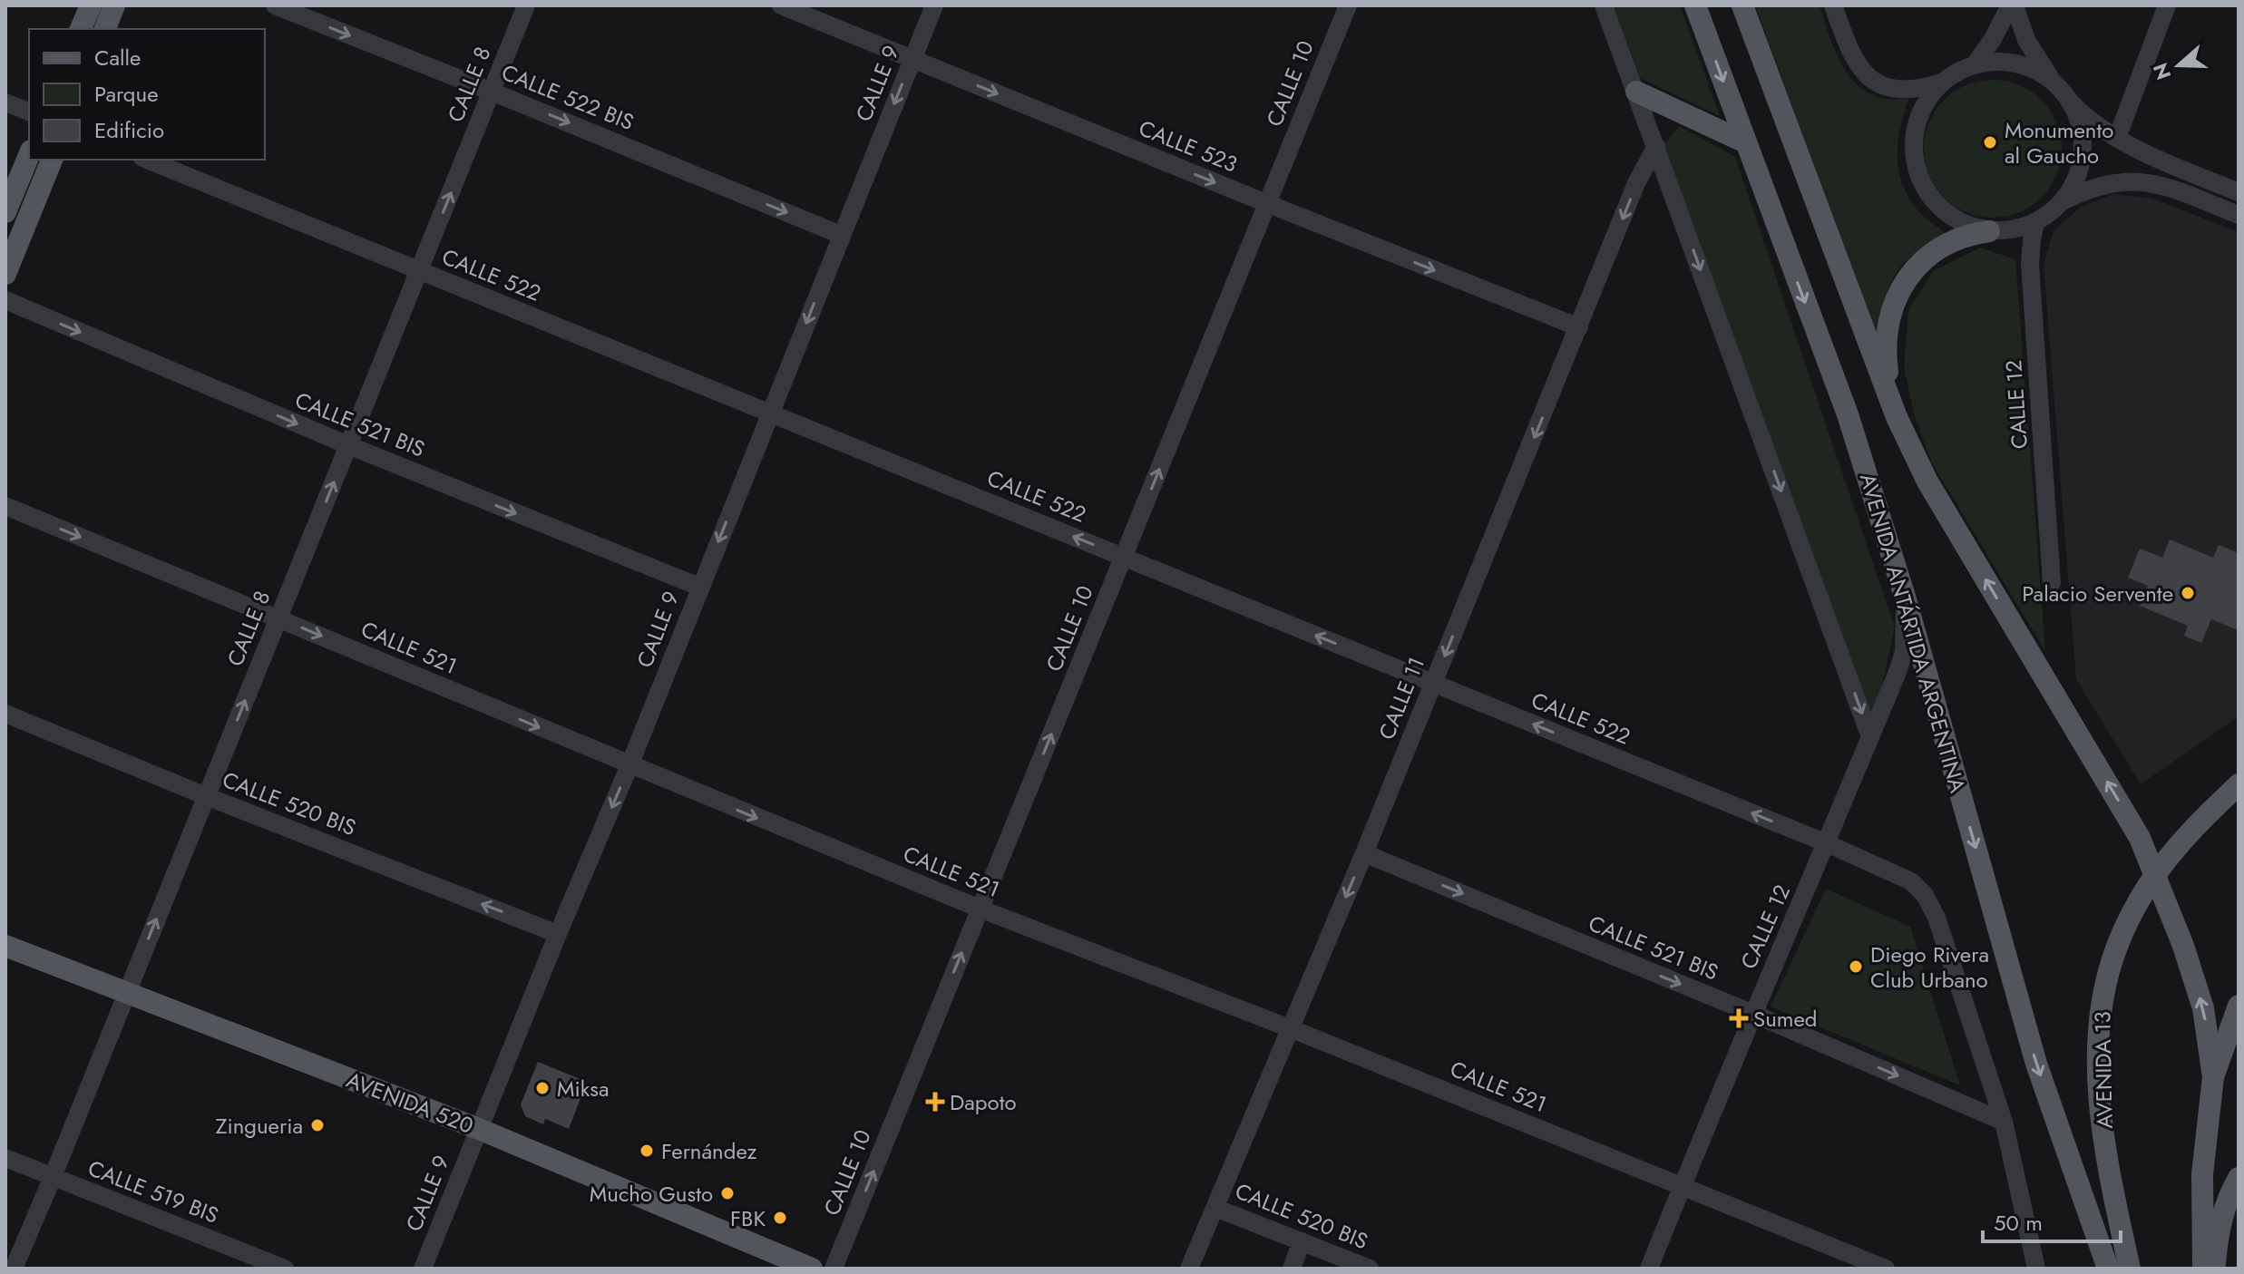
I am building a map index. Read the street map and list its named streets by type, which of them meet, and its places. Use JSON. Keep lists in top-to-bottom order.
{
  "streets": {
    "main road": ["AVENIDA ANTÁRTIDA ARGENTINA", "AVENIDA 13", "AVENIDA 520"],
    "street": [
      "CALLE 9",
      "CALLE 10",
      "CALLE 8",
      "CALLE 522 BIS",
      "CALLE 523",
      "CALLE 522",
      "CALLE 12",
      "CALLE 521 BIS",
      "CALLE 521",
      "CALLE 11",
      "CALLE 520 BIS",
      "CALLE 519 BIS"
    ]
  },
  "crossings": [
    ["CALLE 9", "CALLE 522 BIS"],
    ["CALLE 9", "CALLE 523"],
    ["CALLE 9", "CALLE 522"],
    ["CALLE 9", "CALLE 521 BIS"],
    ["CALLE 9", "CALLE 521"],
    ["CALLE 9", "CALLE 520 BIS"],
    ["CALLE 9", "AVENIDA 520"],
    ["CALLE 10", "CALLE 523"],
    ["CALLE 10", "CALLE 522"],
    ["CALLE 10", "CALLE 521"],
    ["CALLE 8", "CALLE 522 BIS"],
    ["CALLE 8", "CALLE 522"],
    ["CALLE 8", "CALLE 521 BIS"],
    ["CALLE 8", "CALLE 521"],
    ["CALLE 8", "CALLE 520 BIS"],
    ["CALLE 8", "AVENIDA 520"],
    ["CALLE 8", "CALLE 519 BIS"],
    ["CALLE 523", "CALLE 11"],
    ["CALLE 522", "CALLE 12"],
    ["CALLE 522", "CALLE 521 BIS"],
    ["CALLE 522", "CALLE 11"],
    ["CALLE 12", "CALLE 521 BIS"],
    ["CALLE 12", "AVENIDA ANTÁRTIDA ARGENTINA"],
    ["CALLE 12", "CALLE 521"],
    ["CALLE 521 BIS", "CALLE 11"],
    ["CALLE 521", "CALLE 11"],
    ["CALLE 11", "CALLE 520 BIS"]
  ],
  "one_way": [
    "CALLE 9",
    "CALLE 10",
    "CALLE 8",
    "CALLE 522 BIS",
    "CALLE 523",
    "CALLE 522",
    "CALLE 521 BIS",
    "CALLE 521",
    "CALLE 11",
    "CALLE 520 BIS"
  ],
  "places": {
    "other": [
      "Monumento al Gaucho",
      "Palacio Servente",
      "Diego Rivera Club Urbano",
      "Miksa",
      "Zingueria",
      "Fernández",
      "Mucho Gusto",
      "FBK"
    ],
    "health": ["Sumed", "Dapoto"]
  },
  "legend": ["Calle", "Parque", "Edificio"],
  "scale_bar": "50 m",
  "north": "left"
}
